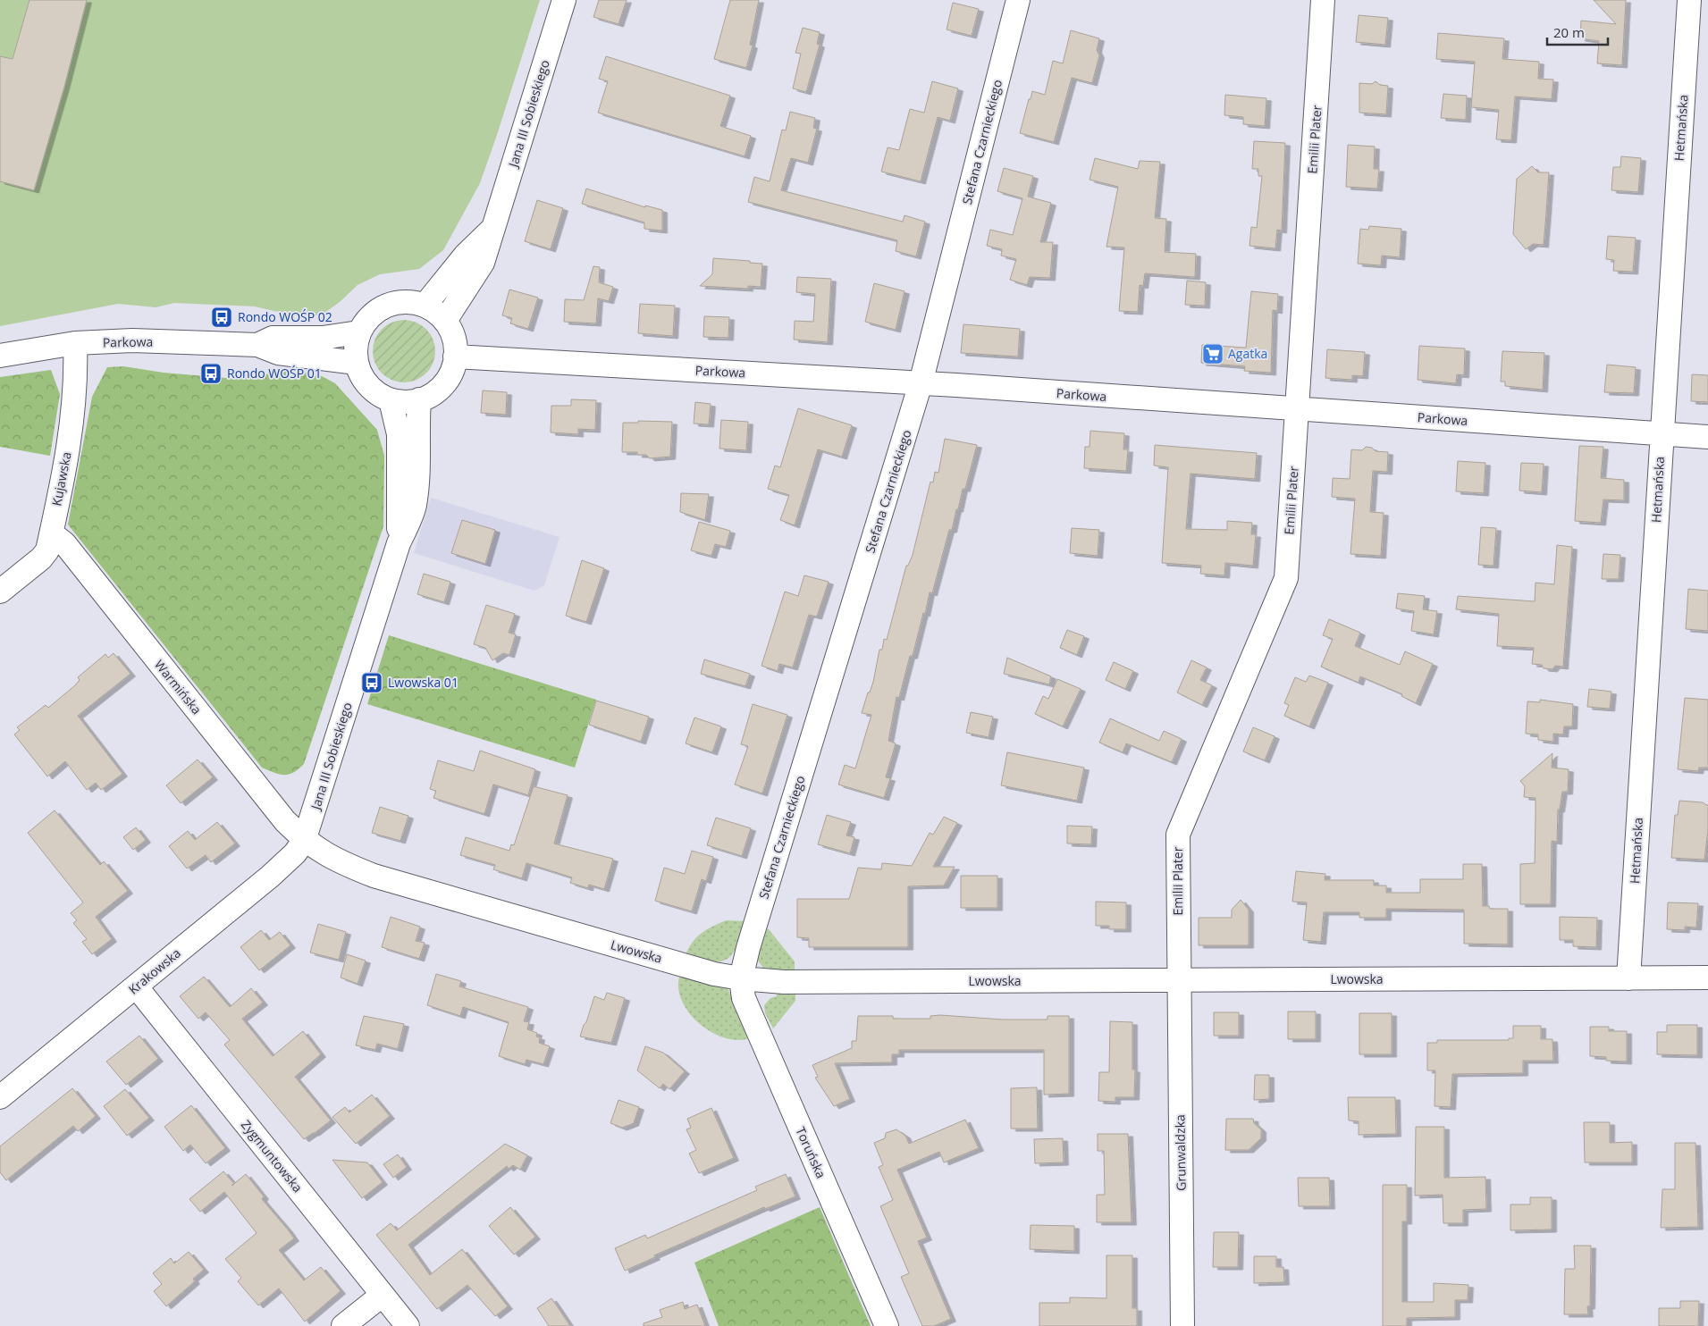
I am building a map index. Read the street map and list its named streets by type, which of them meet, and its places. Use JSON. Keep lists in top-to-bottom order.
{
  "streets": {
    "street": [
      "Jana III Sobieskiego",
      "Hetmańska",
      "Emilii Plater",
      "Stefana Czarnieckiego",
      "Parkowa",
      "Kujawska",
      "Warmińska",
      "Lwowska",
      "Krakowska",
      "Toruńska",
      "Grunwaldzka",
      "Zygmuntowska"
    ]
  },
  "crossings": [
    ["Jana III Sobieskiego", "Parkowa"],
    ["Jana III Sobieskiego", "Warmińska"],
    ["Jana III Sobieskiego", "Lwowska"],
    ["Jana III Sobieskiego", "Krakowska"],
    ["Hetmańska", "Parkowa"],
    ["Hetmańska", "Lwowska"],
    ["Emilii Plater", "Parkowa"],
    ["Emilii Plater", "Lwowska"],
    ["Emilii Plater", "Grunwaldzka"],
    ["Stefana Czarnieckiego", "Parkowa"],
    ["Stefana Czarnieckiego", "Lwowska"],
    ["Stefana Czarnieckiego", "Toruńska"],
    ["Parkowa", "Kujawska"],
    ["Kujawska", "Warmińska"],
    ["Warmińska", "Lwowska"],
    ["Warmińska", "Krakowska"],
    ["Lwowska", "Krakowska"],
    ["Lwowska", "Toruńska"],
    ["Lwowska", "Grunwaldzka"],
    ["Krakowska", "Zygmuntowska"]
  ],
  "places": {
    "bus stop": ["Rondo WOŚP 02", "Rondo WOŚP 01", "Lwowska 01"],
    "supermarket": ["Agatka"]
  },
  "scale_bar": "20 m"
}
